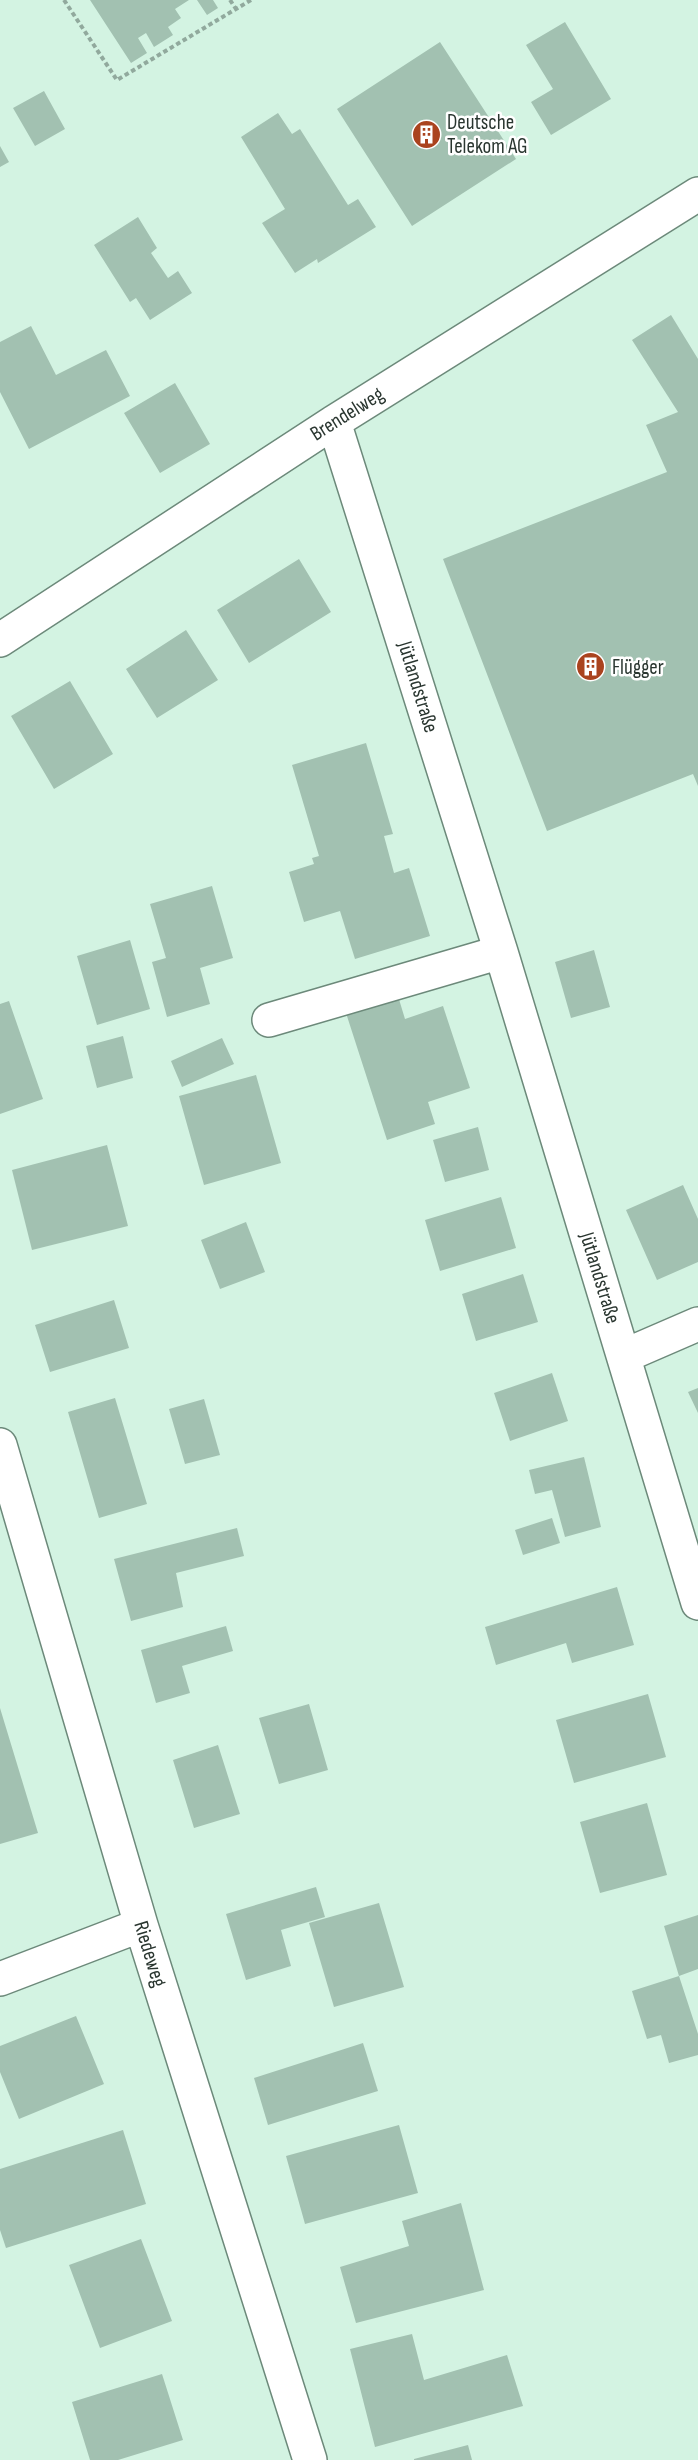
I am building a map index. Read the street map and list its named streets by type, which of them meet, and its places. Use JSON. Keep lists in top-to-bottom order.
{
  "streets": {
    "street": ["Brendelweg", "Jütlandstraße", "Riedeweg"]
  },
  "crossings": [
    ["Brendelweg", "Jütlandstraße"]
  ],
  "places": {
    "building": ["Deutsche Telekom AG", "Flügger"]
  }
}
